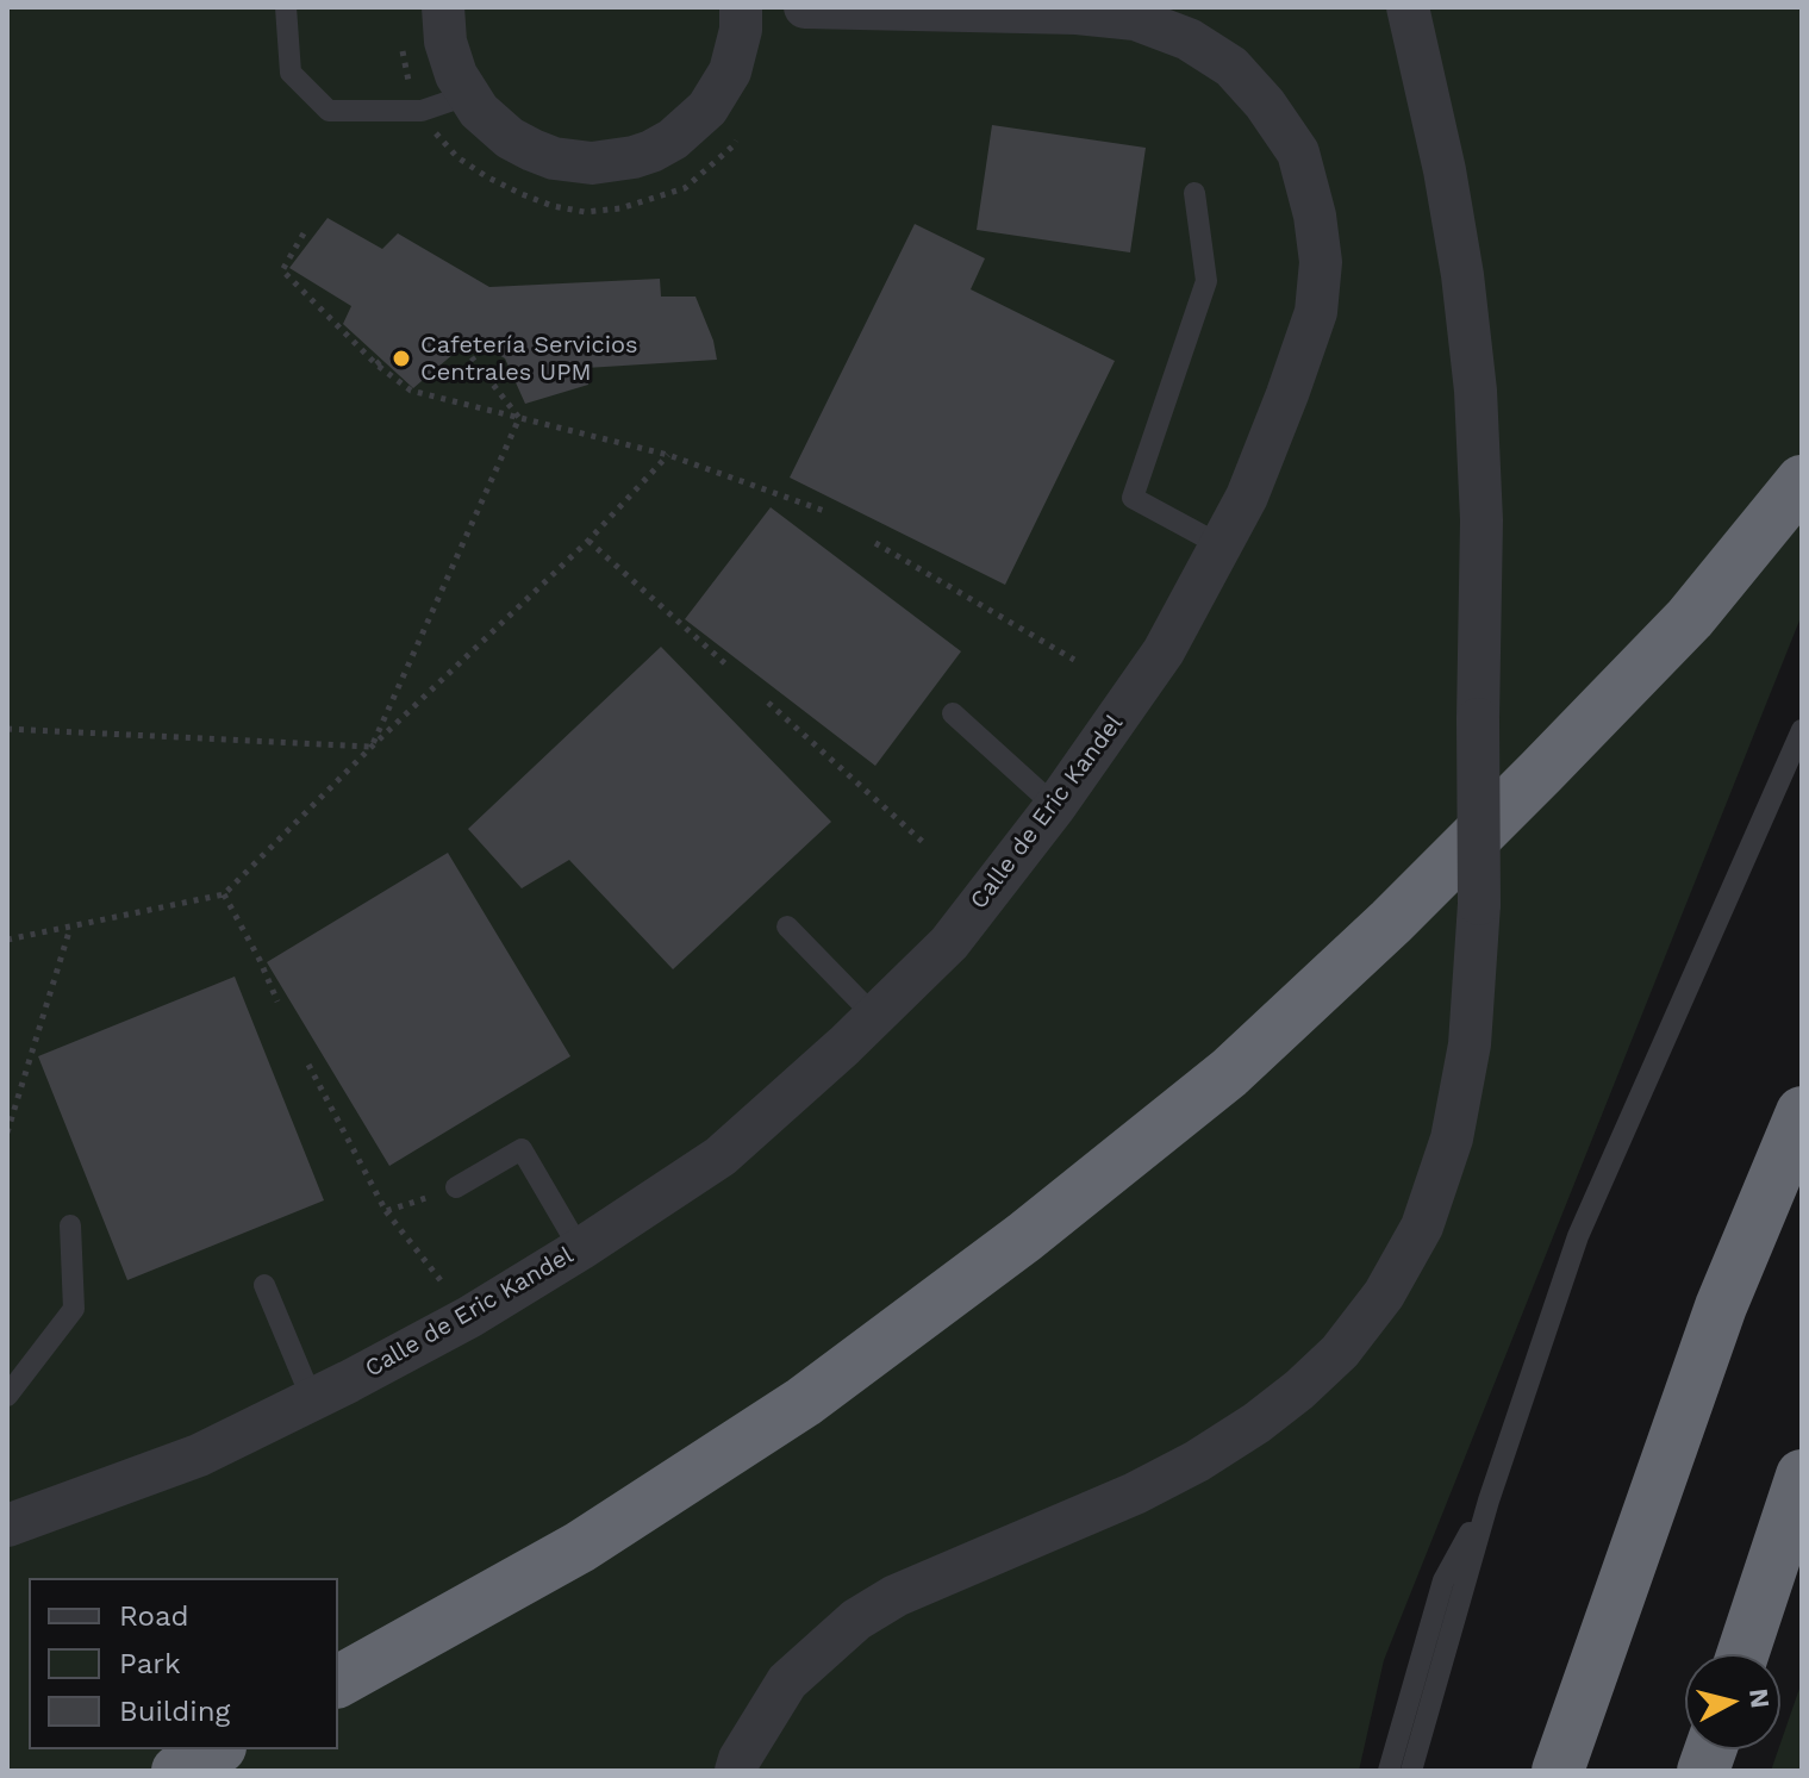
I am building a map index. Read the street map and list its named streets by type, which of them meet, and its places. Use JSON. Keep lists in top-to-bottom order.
{
  "streets": {
    "street": ["Calle de Eric Kandel"]
  },
  "places": ["Cafetería Servicios Centrales UPM"],
  "legend": ["Road", "Park", "Building"],
  "north": "right"
}
